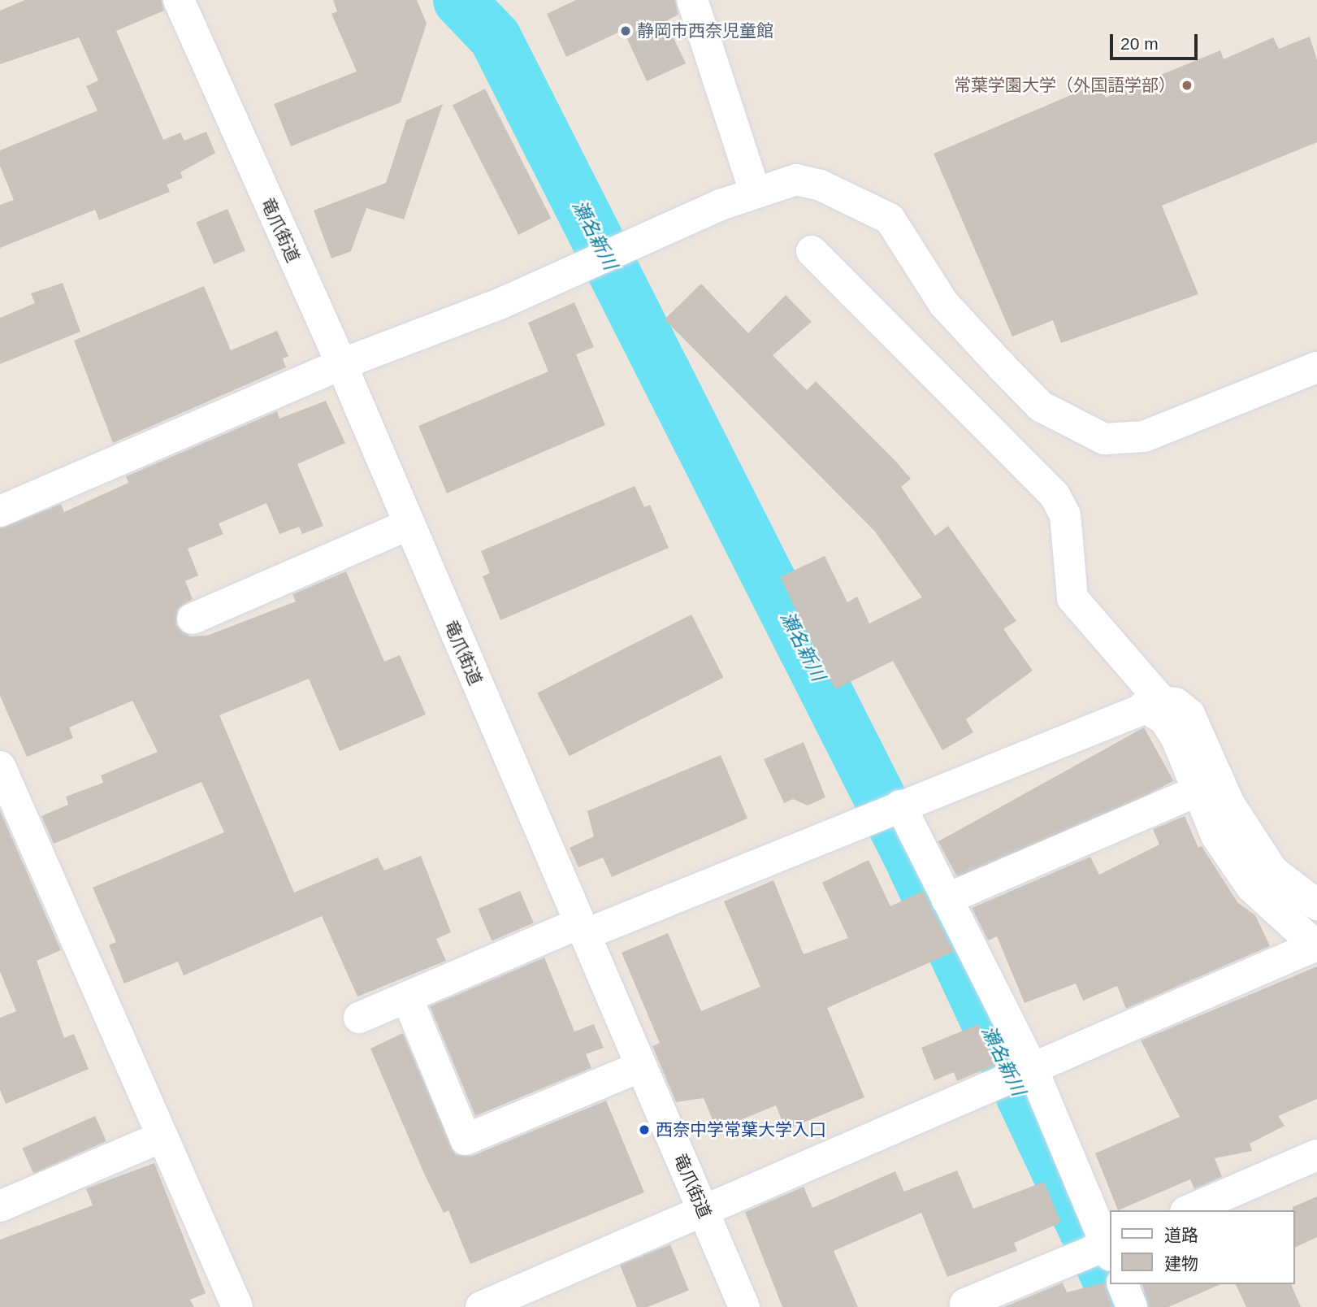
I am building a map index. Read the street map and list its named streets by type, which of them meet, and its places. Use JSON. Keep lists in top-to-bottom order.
{
  "streets": {
    "street": ["竜爪街道"]
  },
  "water": ["瀬名新川"],
  "places": ["静岡市西奈児童館", "常葉学園大学（外国語学部）", "西奈中学常葉大学入口"],
  "legend": ["道路", "建物"],
  "scale_bar": "20 m"
}
